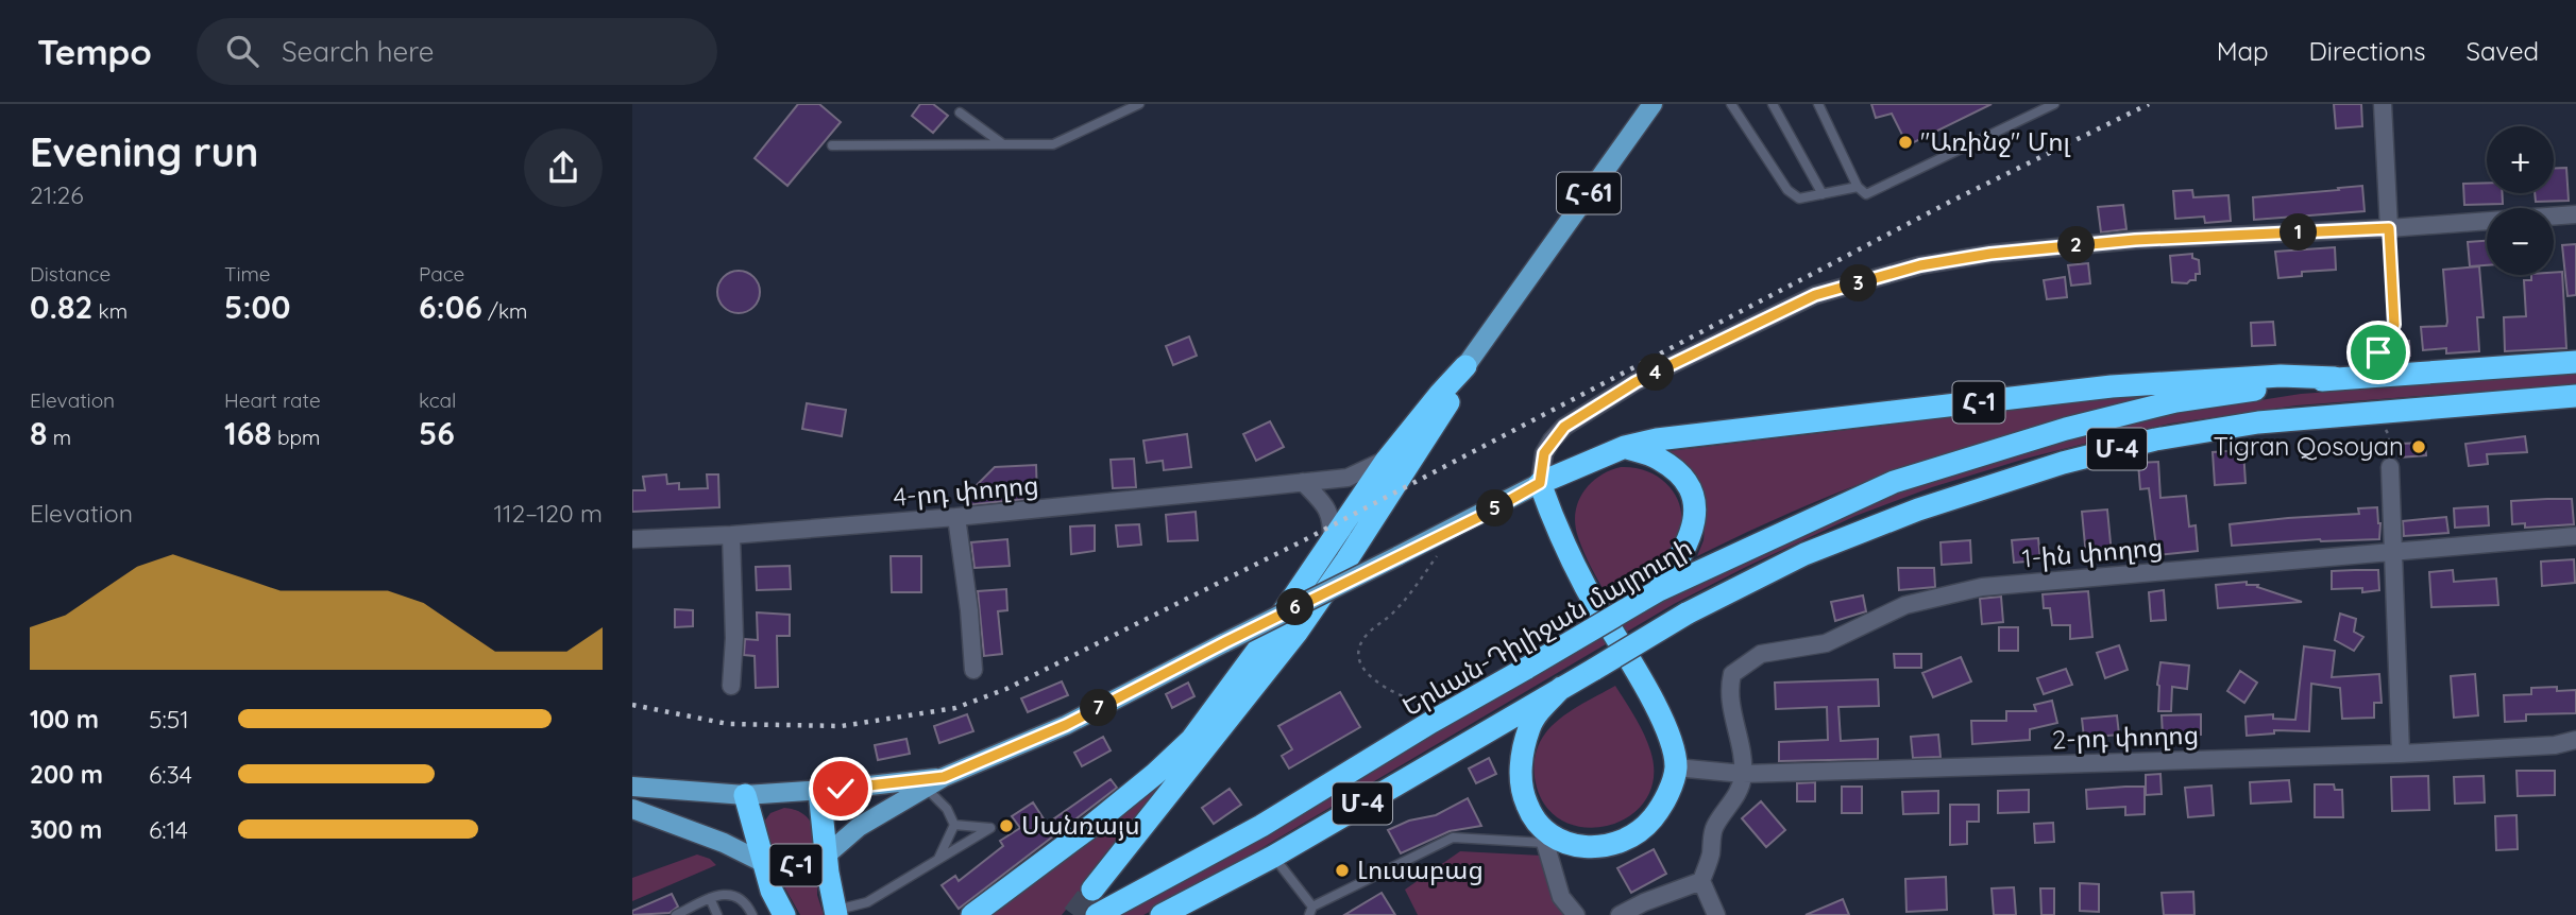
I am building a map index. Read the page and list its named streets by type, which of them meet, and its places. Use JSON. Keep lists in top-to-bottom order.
{
  "streets": {
    "highway": [
      "Հ-61",
      "Հ-1",
      "Մ-4",
      "Երևան-Դիլիջան մայրուղի"
    ],
    "street": ["4-րդ փողոց", "1-ին փողոց", "2-րդ փողոց"]
  },
  "crossings": [
    ["Հ-61", "4-րդ փողոց"],
    ["Հ-1", "Երևան-Դիլիջան մայրուղի"],
    ["1-ին փողոց", "2-րդ փողոց"]
  ],
  "places": [
    "\"Առինջ\" Մոլ",
    "Tigran Qosoyan",
    "Սանռայս",
    "Լուսաբաց"
  ],
  "page": {
    "header": "Tempo",
    "search": "Search here",
    "nav": ["Map", "Directions", "Saved"],
    "heading": ["Evening run", "21:26"],
    "map_buttons": ["+", "−"],
    "pins": [
      "1",
      "2",
      "3",
      "4",
      "5",
      "6",
      "7"
    ],
    "stats": [
      ["Distance", "0.82 km"],
      ["Time", "5:00"],
      ["Pace", "6:06 /km"],
      ["Elevation", "8 m"],
      ["Heart rate", "168 bpm"],
      ["kcal", "56"]
    ],
    "chart": ["Elevation", "112–120 m"],
    "list": [
      {
        "name": "100 m",
        "note": "5:51"
      },
      {
        "name": "200 m",
        "note": "6:34"
      },
      {
        "name": "300 m",
        "note": "6:14"
      }
    ]
  }
}
